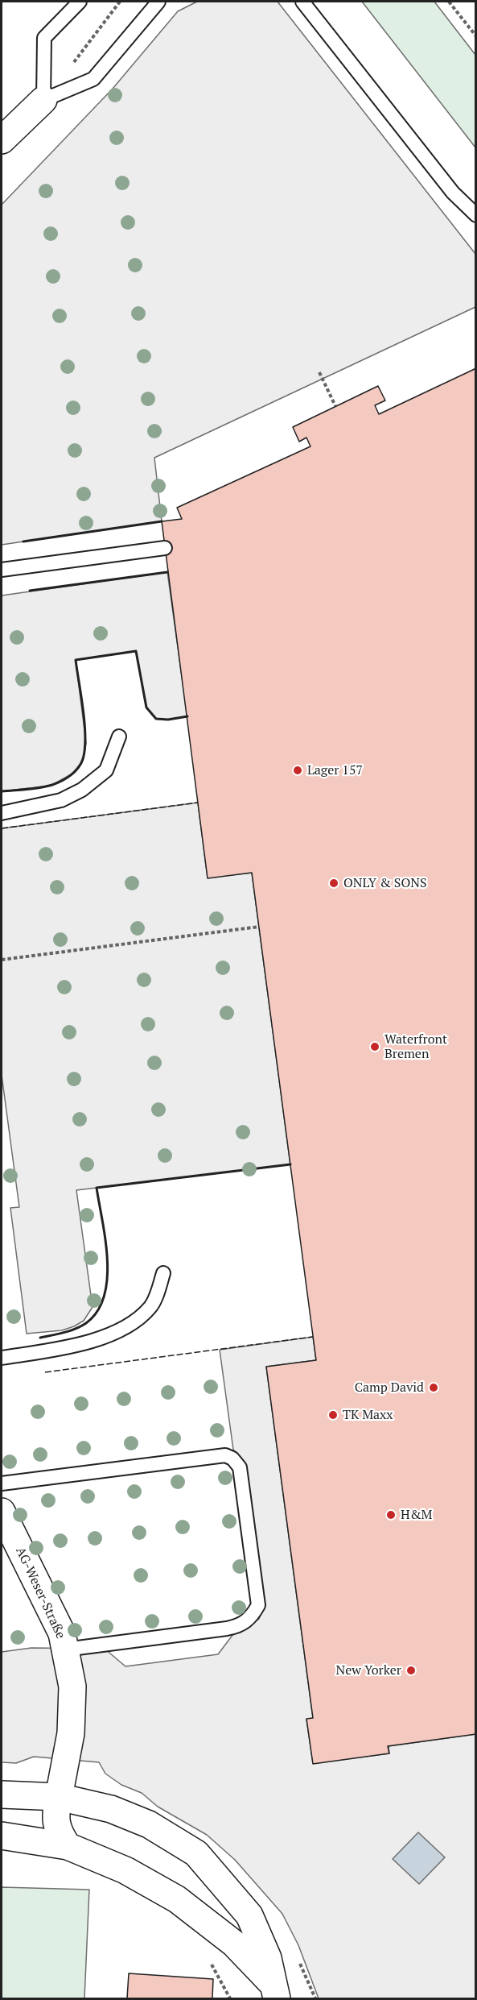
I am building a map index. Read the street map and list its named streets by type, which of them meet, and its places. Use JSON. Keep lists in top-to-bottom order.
{
  "streets": {
    "street": ["AG-Weser-Straße"]
  },
  "places": [
    "Lager 157",
    "ONLY & SONS",
    "Waterfront Bremen",
    "Camp David",
    "TK Maxx",
    "H&M",
    "New Yorker"
  ]
}
